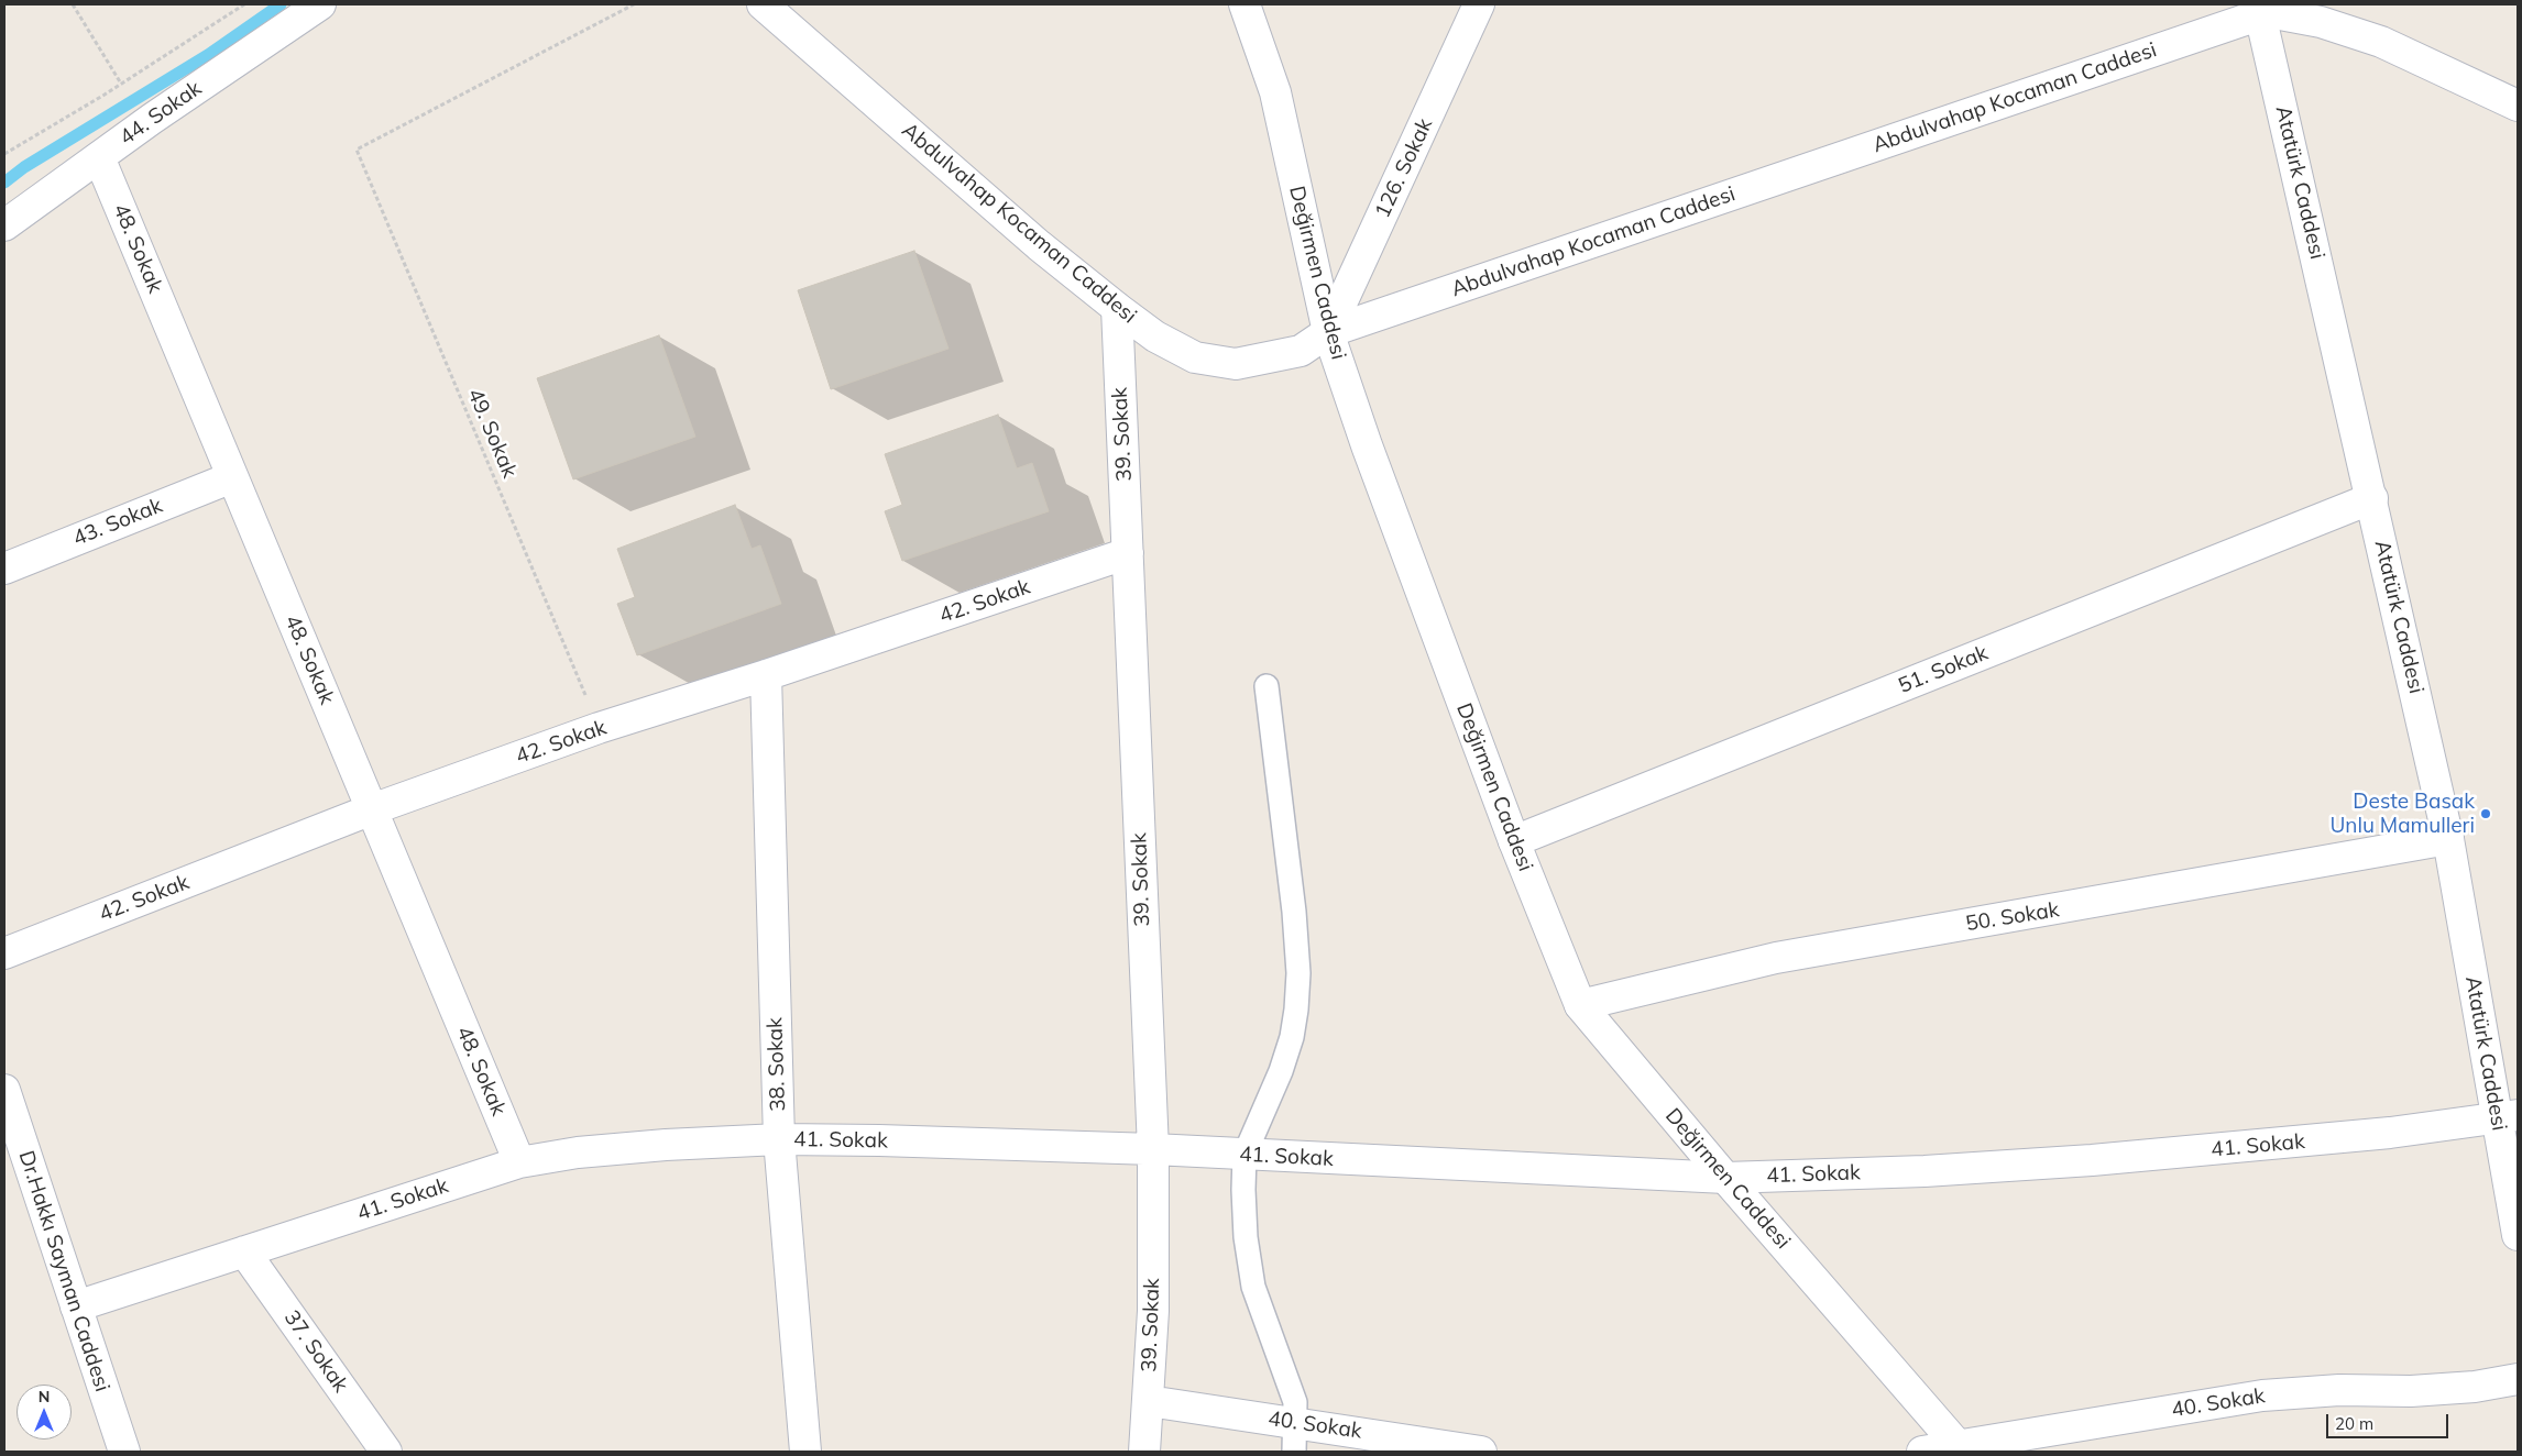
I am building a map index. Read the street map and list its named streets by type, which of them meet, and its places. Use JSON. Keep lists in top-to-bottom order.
{
  "streets": {
    "street": [
      "Abdulvahap Kocaman Caddesi",
      "44. Sokak",
      "126. Sokak",
      "Atatürk Caddesi",
      "48. Sokak",
      "Değirmen Caddesi",
      "39. Sokak",
      "43. Sokak",
      "42. Sokak",
      "51. Sokak",
      "50. Sokak",
      "38. Sokak",
      "41. Sokak",
      "Dr.Hakkı Sayman Caddesi",
      "37. Sokak",
      "40. Sokak"
    ],
    "path": ["49. Sokak"]
  },
  "crossings": [
    ["Abdulvahap Kocaman Caddesi", "126. Sokak"],
    ["Abdulvahap Kocaman Caddesi", "Atatürk Caddesi"],
    ["Abdulvahap Kocaman Caddesi", "Değirmen Caddesi"],
    ["Abdulvahap Kocaman Caddesi", "39. Sokak"],
    ["44. Sokak", "48. Sokak"],
    ["126. Sokak", "Değirmen Caddesi"],
    ["Atatürk Caddesi", "51. Sokak"],
    ["Atatürk Caddesi", "50. Sokak"],
    ["Atatürk Caddesi", "41. Sokak"],
    ["48. Sokak", "43. Sokak"],
    ["48. Sokak", "42. Sokak"],
    ["48. Sokak", "41. Sokak"],
    ["Değirmen Caddesi", "51. Sokak"],
    ["Değirmen Caddesi", "50. Sokak"],
    ["Değirmen Caddesi", "41. Sokak"],
    ["Değirmen Caddesi", "40. Sokak"],
    ["49. Sokak", "42. Sokak"],
    ["39. Sokak", "42. Sokak"],
    ["39. Sokak", "41. Sokak"],
    ["39. Sokak", "40. Sokak"],
    ["42. Sokak", "38. Sokak"],
    ["38. Sokak", "41. Sokak"],
    ["41. Sokak", "Dr.Hakkı Sayman Caddesi"],
    ["41. Sokak", "37. Sokak"]
  ],
  "places": ["Deste Basak Unlu Mamulleri"],
  "scale_bar": "20 m",
  "north": "top"
}
